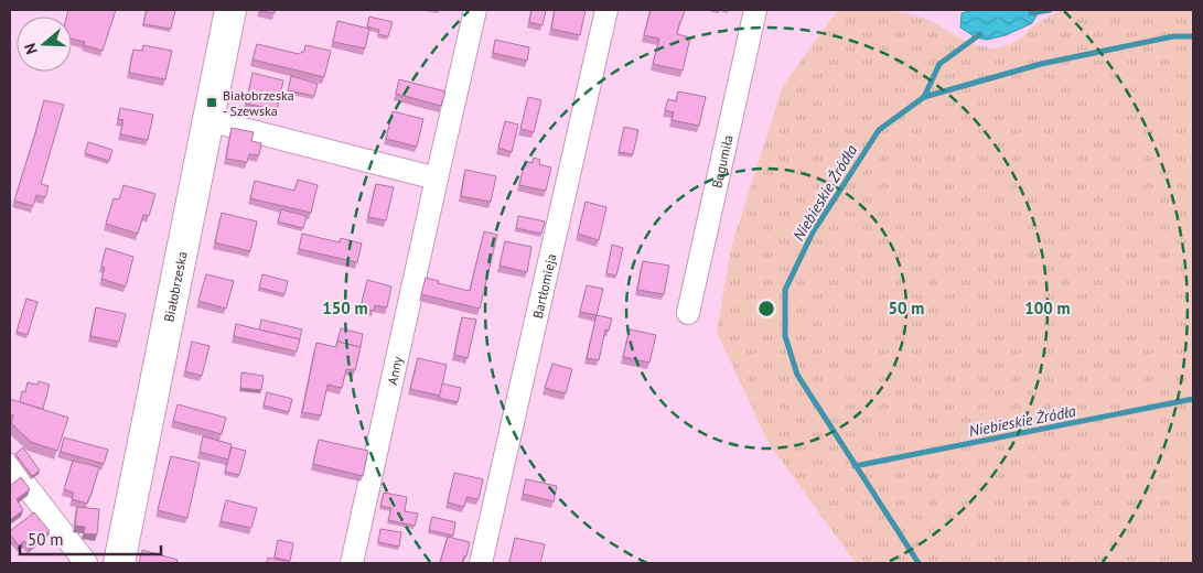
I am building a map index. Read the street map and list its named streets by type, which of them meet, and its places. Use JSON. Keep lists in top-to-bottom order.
{
  "streets": {
    "main road": ["Białobrzeska"],
    "street": ["Bogumiła", "Bartłomieja", "Anny"]
  },
  "water": ["Niebieskie Źródła", "Niebieskie Żródła"],
  "places": {
    "transit": ["Białobrzeska - Szewska"]
  },
  "scale_bar": "50 m",
  "north": "left",
  "rings": ["50 m", "100 m", "150 m"]
}
